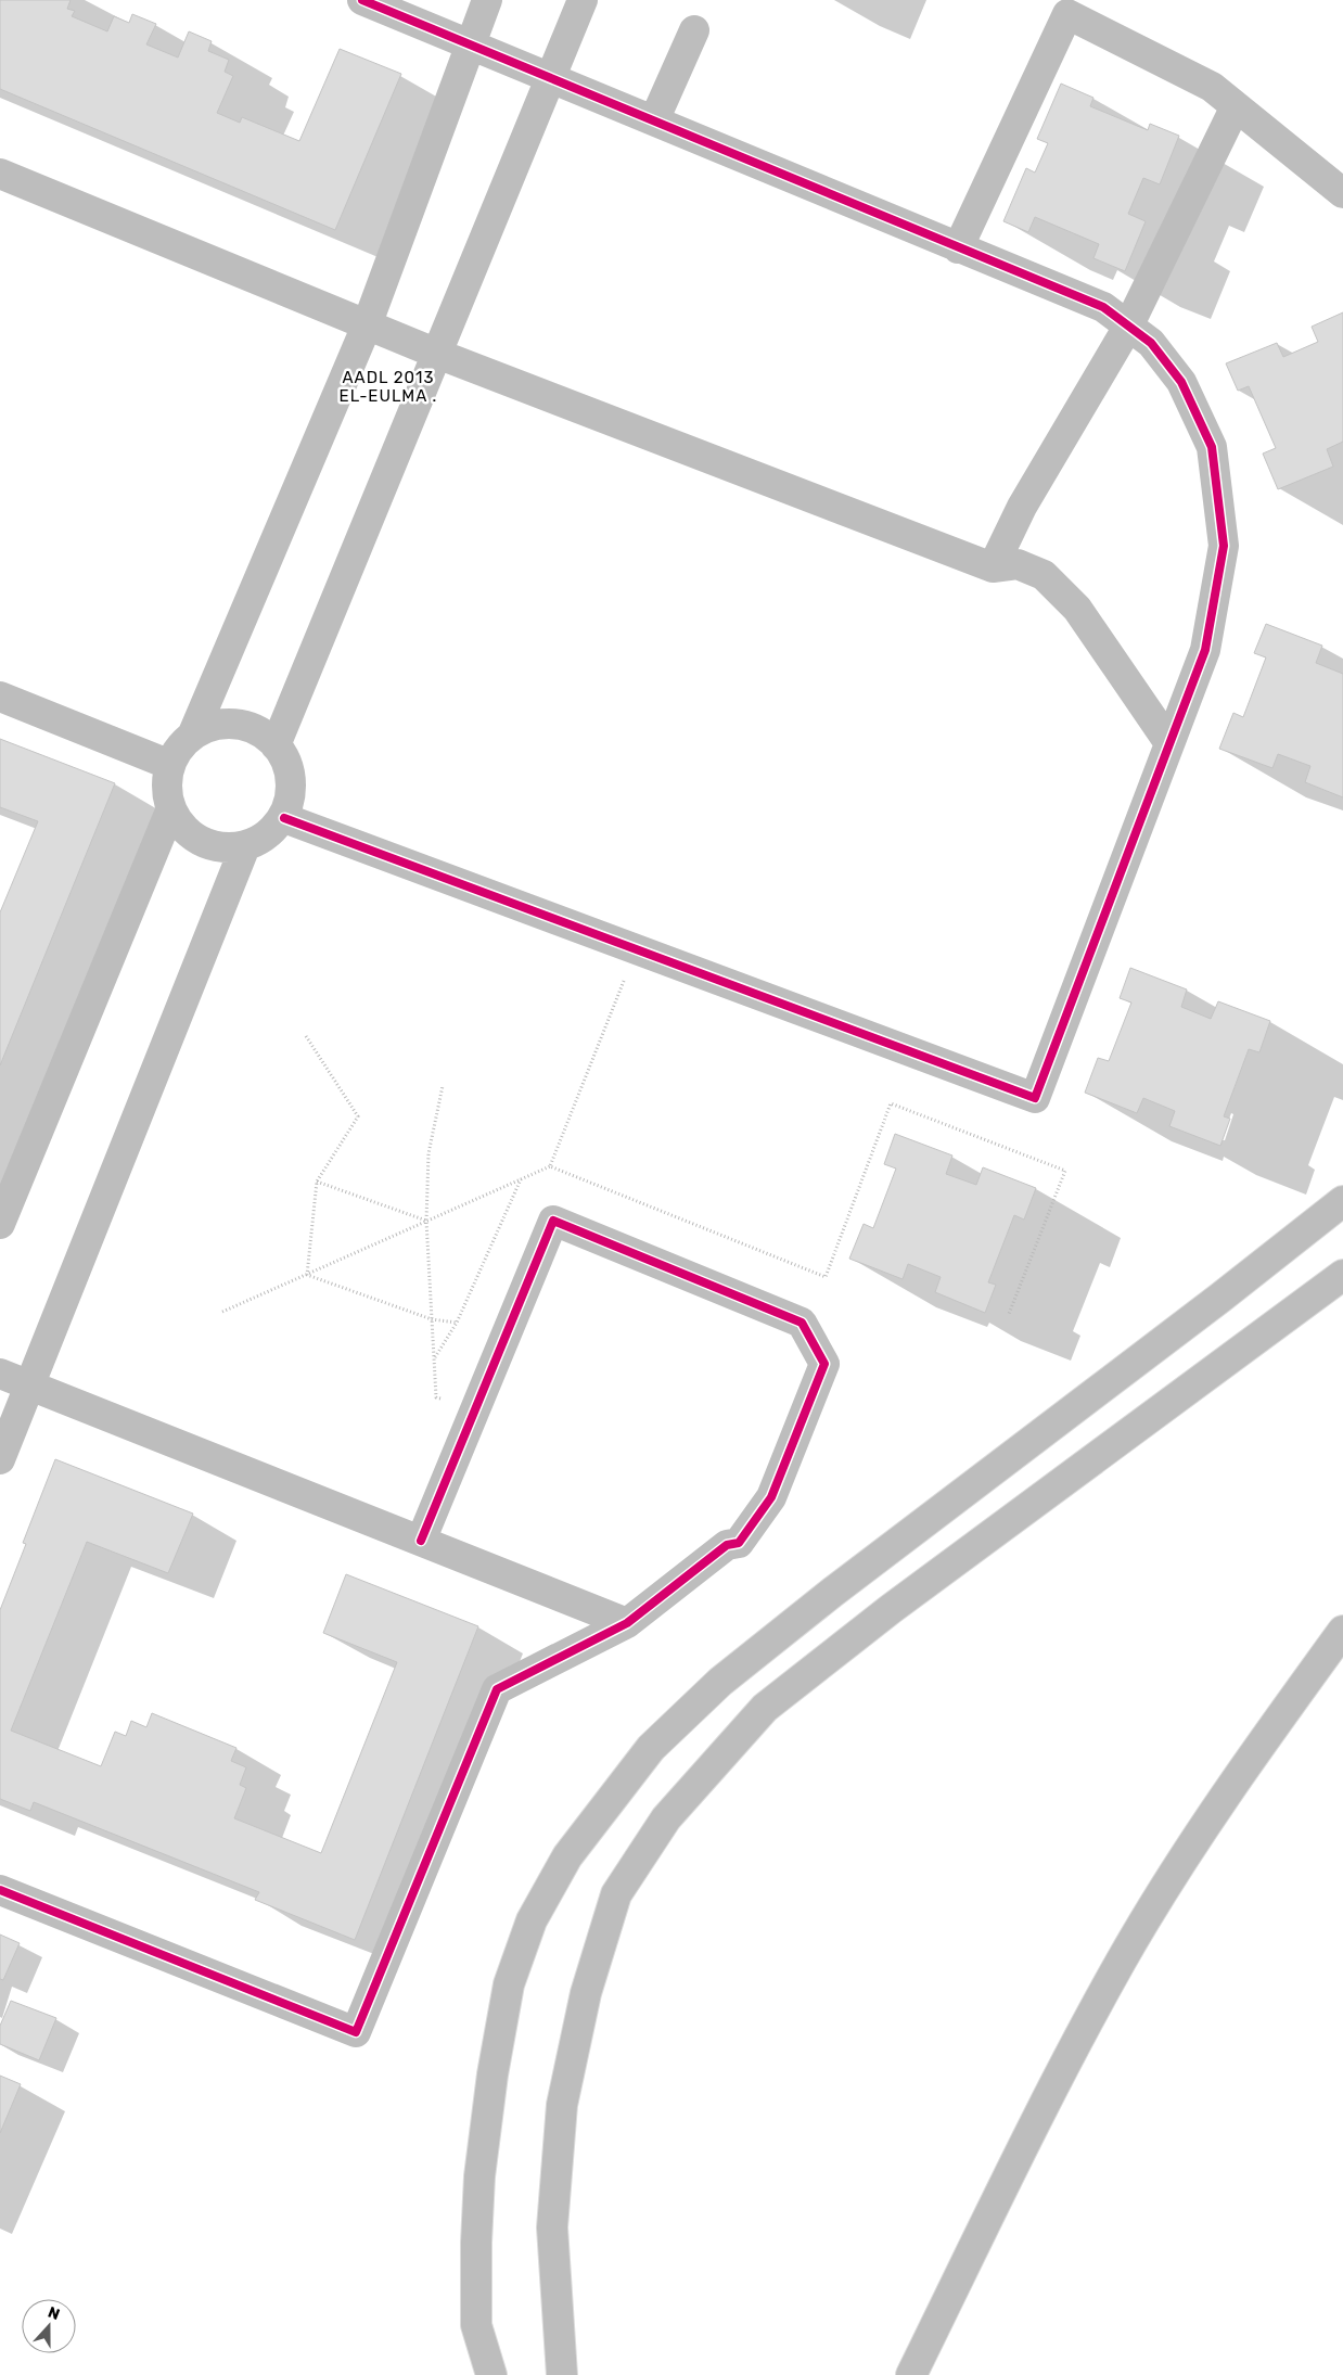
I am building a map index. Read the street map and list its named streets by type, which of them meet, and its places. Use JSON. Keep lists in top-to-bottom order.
{
  "districts": ["AADL 2013 EL-EULMA ."],
  "north": "top"
}
